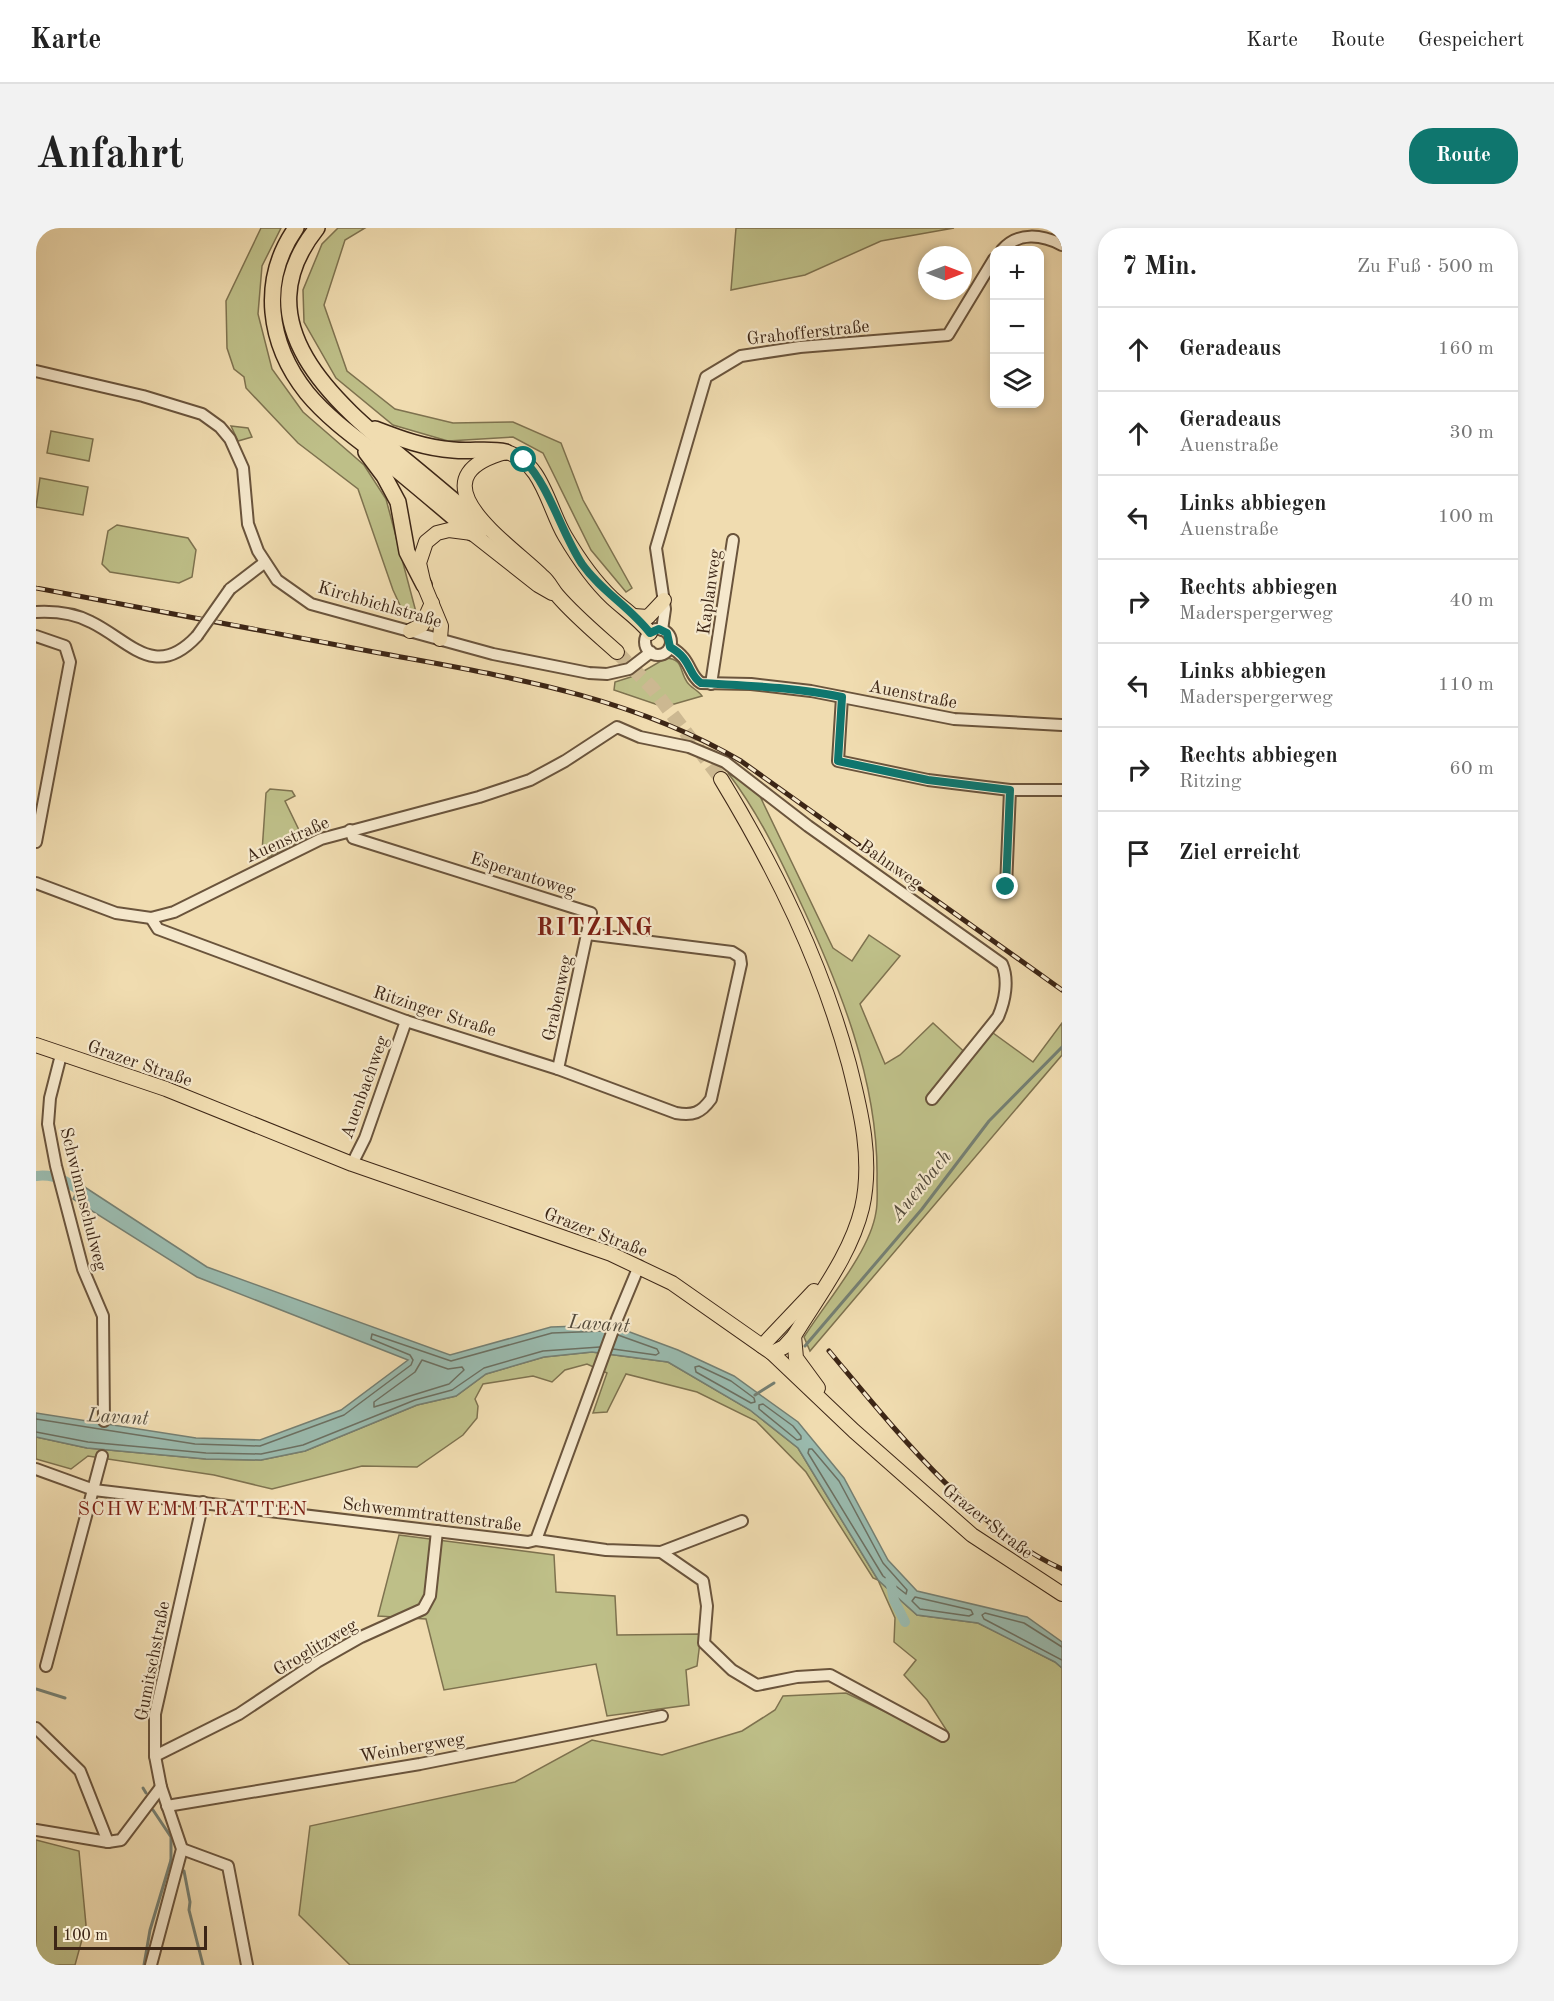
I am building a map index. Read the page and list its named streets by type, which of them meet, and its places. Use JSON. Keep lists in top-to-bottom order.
{
  "streets": {
    "main road": ["Grazer Straße"],
    "street": [
      "Grahofferstraße",
      "Kaplanweg",
      "Kirchbichlstraße",
      "Auenstraße",
      "Bahnweg",
      "Esperantoweg",
      "Grabenweg",
      "Ritzinger Straße",
      "Auenbachweg",
      "Schwimmschulweg",
      "Schwemmtrattenstraße",
      "Groglitzweg",
      "Gumitschstraße",
      "Weinbergweg"
    ]
  },
  "crossings": [
    ["Grahofferstraße", "Kirchbichlstraße"],
    ["Kaplanweg", "Auenstraße"],
    ["Auenstraße", "Bahnweg"],
    ["Auenstraße", "Esperantoweg"],
    ["Auenstraße", "Ritzinger Straße"],
    ["Esperantoweg", "Grabenweg"],
    ["Esperantoweg", "Ritzinger Straße"],
    ["Grabenweg", "Ritzinger Straße"],
    ["Ritzinger Straße", "Auenbachweg"],
    ["Grazer Straße", "Auenbachweg"],
    ["Grazer Straße", "Schwimmschulweg"],
    ["Grazer Straße", "Schwemmtrattenstraße"],
    ["Schwemmtrattenstraße", "Groglitzweg"],
    ["Schwemmtrattenstraße", "Gumitschstraße"],
    ["Groglitzweg", "Gumitschstraße"],
    ["Gumitschstraße", "Weinbergweg"]
  ],
  "districts": ["RITZING", "SCHWEMMTRATTEN"],
  "water": ["Auenbach", "Lavant"],
  "scale_bar": "100 m",
  "north": "right",
  "page": {
    "header": "Karte",
    "nav": ["Karte", "Route", "Gespeichert"],
    "buttons": "Route",
    "title": "Anfahrt",
    "heading": ["7 Min.", "Zu Fuß · 500 m"],
    "map_buttons": ["+", "−"],
    "list": [
      ["Geradeaus", "160 m"],
      ["Geradeaus", "Auenstraße", "30 m"],
      ["Links abbiegen", "Auenstraße", "100 m"],
      ["Rechts abbiegen", "Maderspergerweg", "40 m"],
      ["Links abbiegen", "Maderspergerweg", "110 m"],
      ["Rechts abbiegen", "Ritzing", "60 m"],
      "Ziel erreicht"
    ],
    "scale": "100 m"
  }
}
